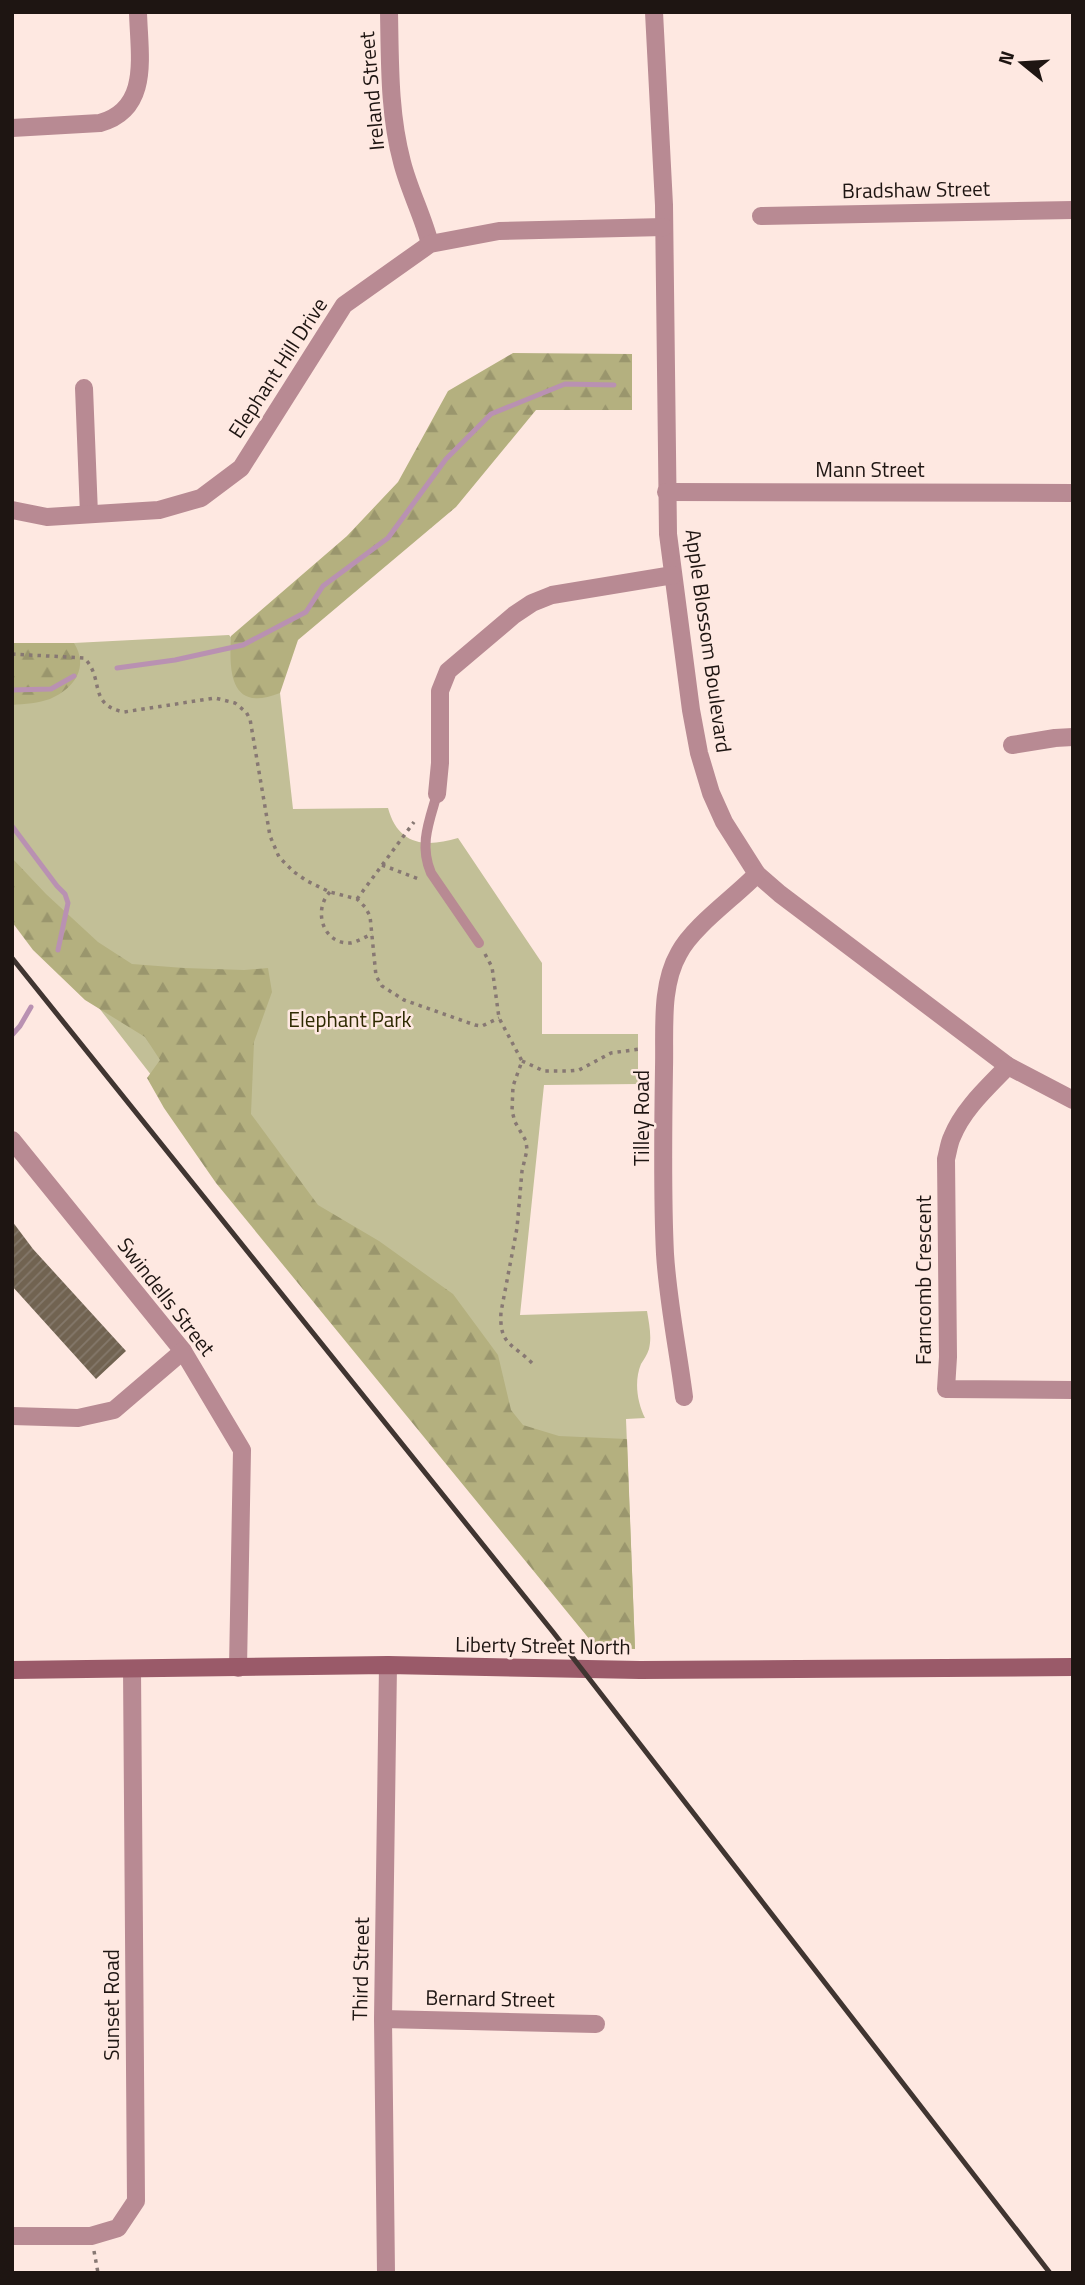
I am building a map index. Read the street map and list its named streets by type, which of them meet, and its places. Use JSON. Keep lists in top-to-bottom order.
{
  "streets": {
    "main road": ["Liberty Street North"],
    "street": [
      "Ireland Street",
      "Bradshaw Street",
      "Elephant Hill Drive",
      "Mann Street",
      "Apple Blossom Boulevard",
      "Tilley Road",
      "Farncomb Crescent",
      "Swindells Street",
      "Third Street",
      "Bernard Street",
      "Sunset Road"
    ]
  },
  "crossings": [
    ["Ireland Street", "Elephant Hill Drive"],
    ["Elephant Hill Drive", "Apple Blossom Boulevard"],
    ["Mann Street", "Apple Blossom Boulevard"],
    ["Apple Blossom Boulevard", "Tilley Road"],
    ["Apple Blossom Boulevard", "Farncomb Crescent"],
    ["Swindells Street", "Liberty Street North"],
    ["Liberty Street North", "Third Street"],
    ["Liberty Street North", "Sunset Road"],
    ["Third Street", "Bernard Street"]
  ],
  "parks": ["Elephant Park"],
  "north": "left"
}
